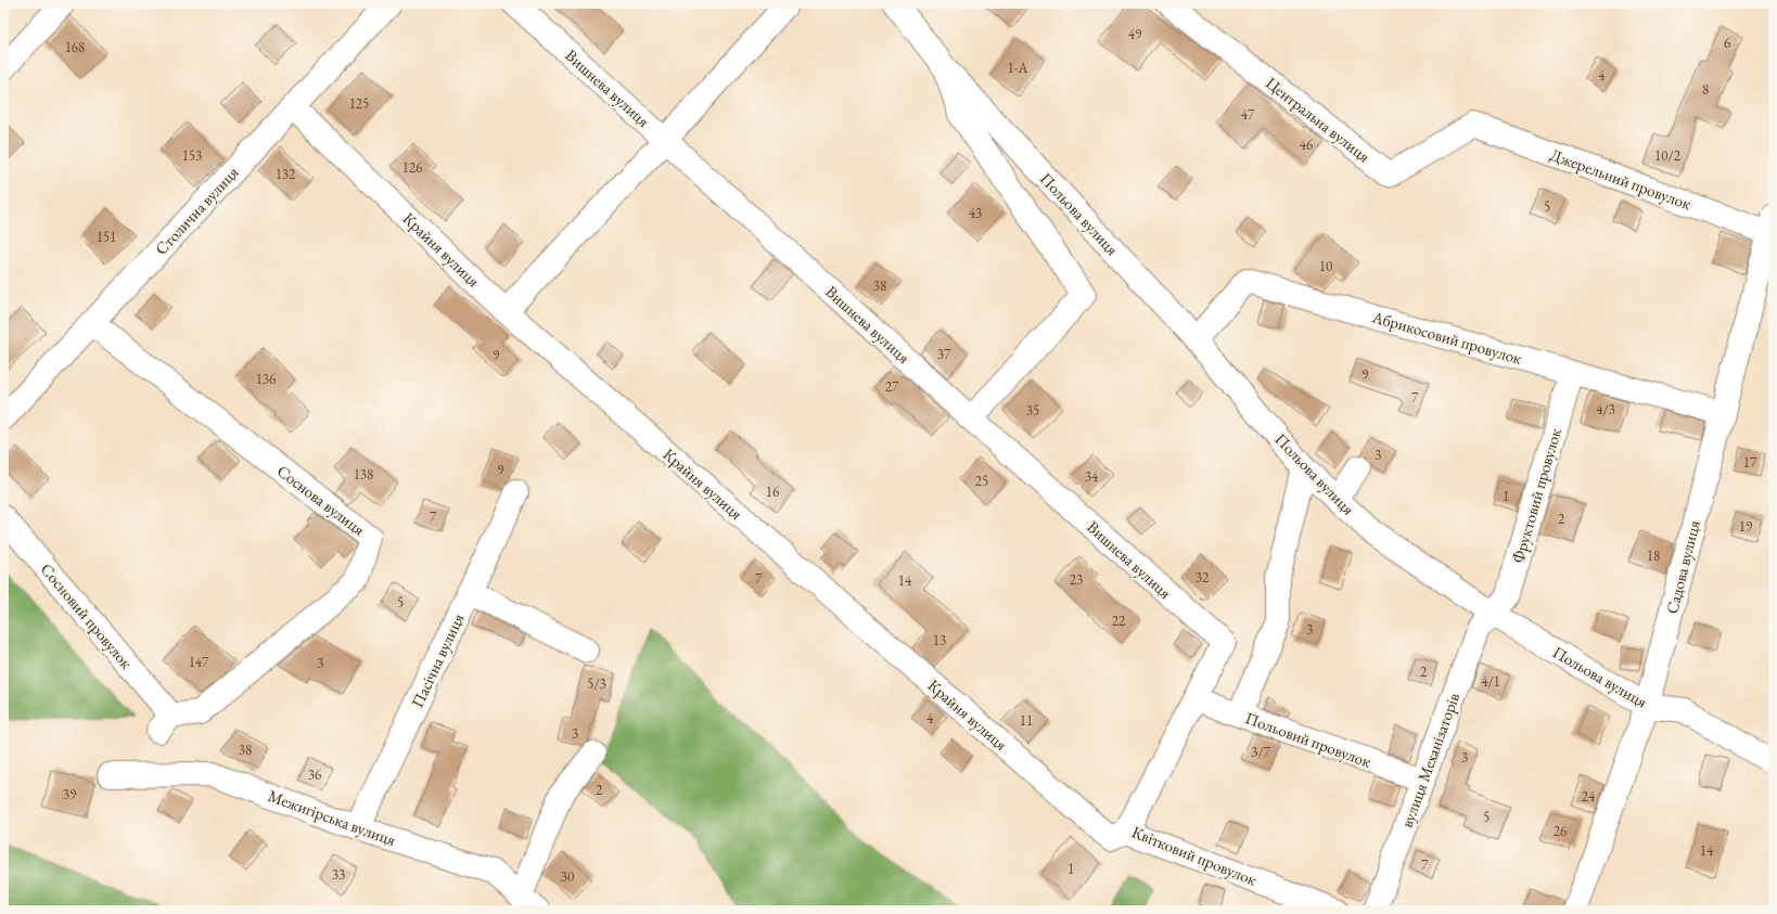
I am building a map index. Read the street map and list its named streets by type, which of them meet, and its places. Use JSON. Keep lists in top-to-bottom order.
{
  "streets": {
    "street": [
      "Вишнева вулиця",
      "Центральна вулиця",
      "Джерельний провулок",
      "Столична вулиця",
      "Польова вулиця",
      "Крайня вулиця",
      "Абрикосовий провулок",
      "Фруктовий провулок",
      "Соснова вулиця",
      "Садова вулиця",
      "Сосновий провулок",
      "Пасічна вулиця",
      "Польовий провулок",
      "вулиця Механізаторів",
      "Межигірська вулиця",
      "Квітковий провулок"
    ]
  },
  "crossings": [
    ["Вишнева вулиця", "Польова вулиця"],
    ["Вишнева вулиця", "Квітковий провулок"],
    ["Центральна вулиця", "Джерельний провулок"],
    ["Джерельний провулок", "Садова вулиця"],
    ["Столична вулиця", "Крайня вулиця"],
    ["Столична вулиця", "Соснова вулиця"],
    ["Польова вулиця", "Абрикосовий провулок"],
    ["Польова вулиця", "Фруктовий провулок"],
    ["Польова вулиця", "Садова вулиця"],
    ["Польова вулиця", "вулиця Механізаторів"],
    ["Крайня вулиця", "Квітковий провулок"],
    ["Абрикосовий провулок", "Фруктовий провулок"],
    ["Абрикосовий провулок", "Садова вулиця"],
    ["Фруктовий провулок", "вулиця Механізаторів"],
    ["Соснова вулиця", "Сосновий провулок"],
    ["Пасічна вулиця", "Межигірська вулиця"],
    ["Польовий провулок", "вулиця Механізаторів"],
    ["Польовий провулок", "Квітковий провулок"]
  ],
  "house_numbers": [
    "49",
    "6",
    "168",
    "1-А",
    "4",
    "8",
    "125",
    "47",
    "46",
    "153",
    "10/2",
    "126",
    "132",
    "5",
    "43",
    "151",
    "10",
    "38",
    "37",
    "9",
    "9",
    "136",
    "27",
    "7",
    "4/3",
    "35",
    "3",
    "17",
    "9",
    "138",
    "34",
    "25",
    "16",
    "1",
    "7",
    "2",
    "19",
    "18",
    "32",
    "7",
    "23",
    "14",
    "5",
    "22",
    "3",
    "13",
    "147",
    "3",
    "2",
    "4/1",
    "5/3",
    "4",
    "11",
    "3",
    "38",
    "3/7",
    "3",
    "36",
    "2",
    "39",
    "24",
    "5",
    "26",
    "14",
    "7",
    "1",
    "33",
    "30"
  ]
}
